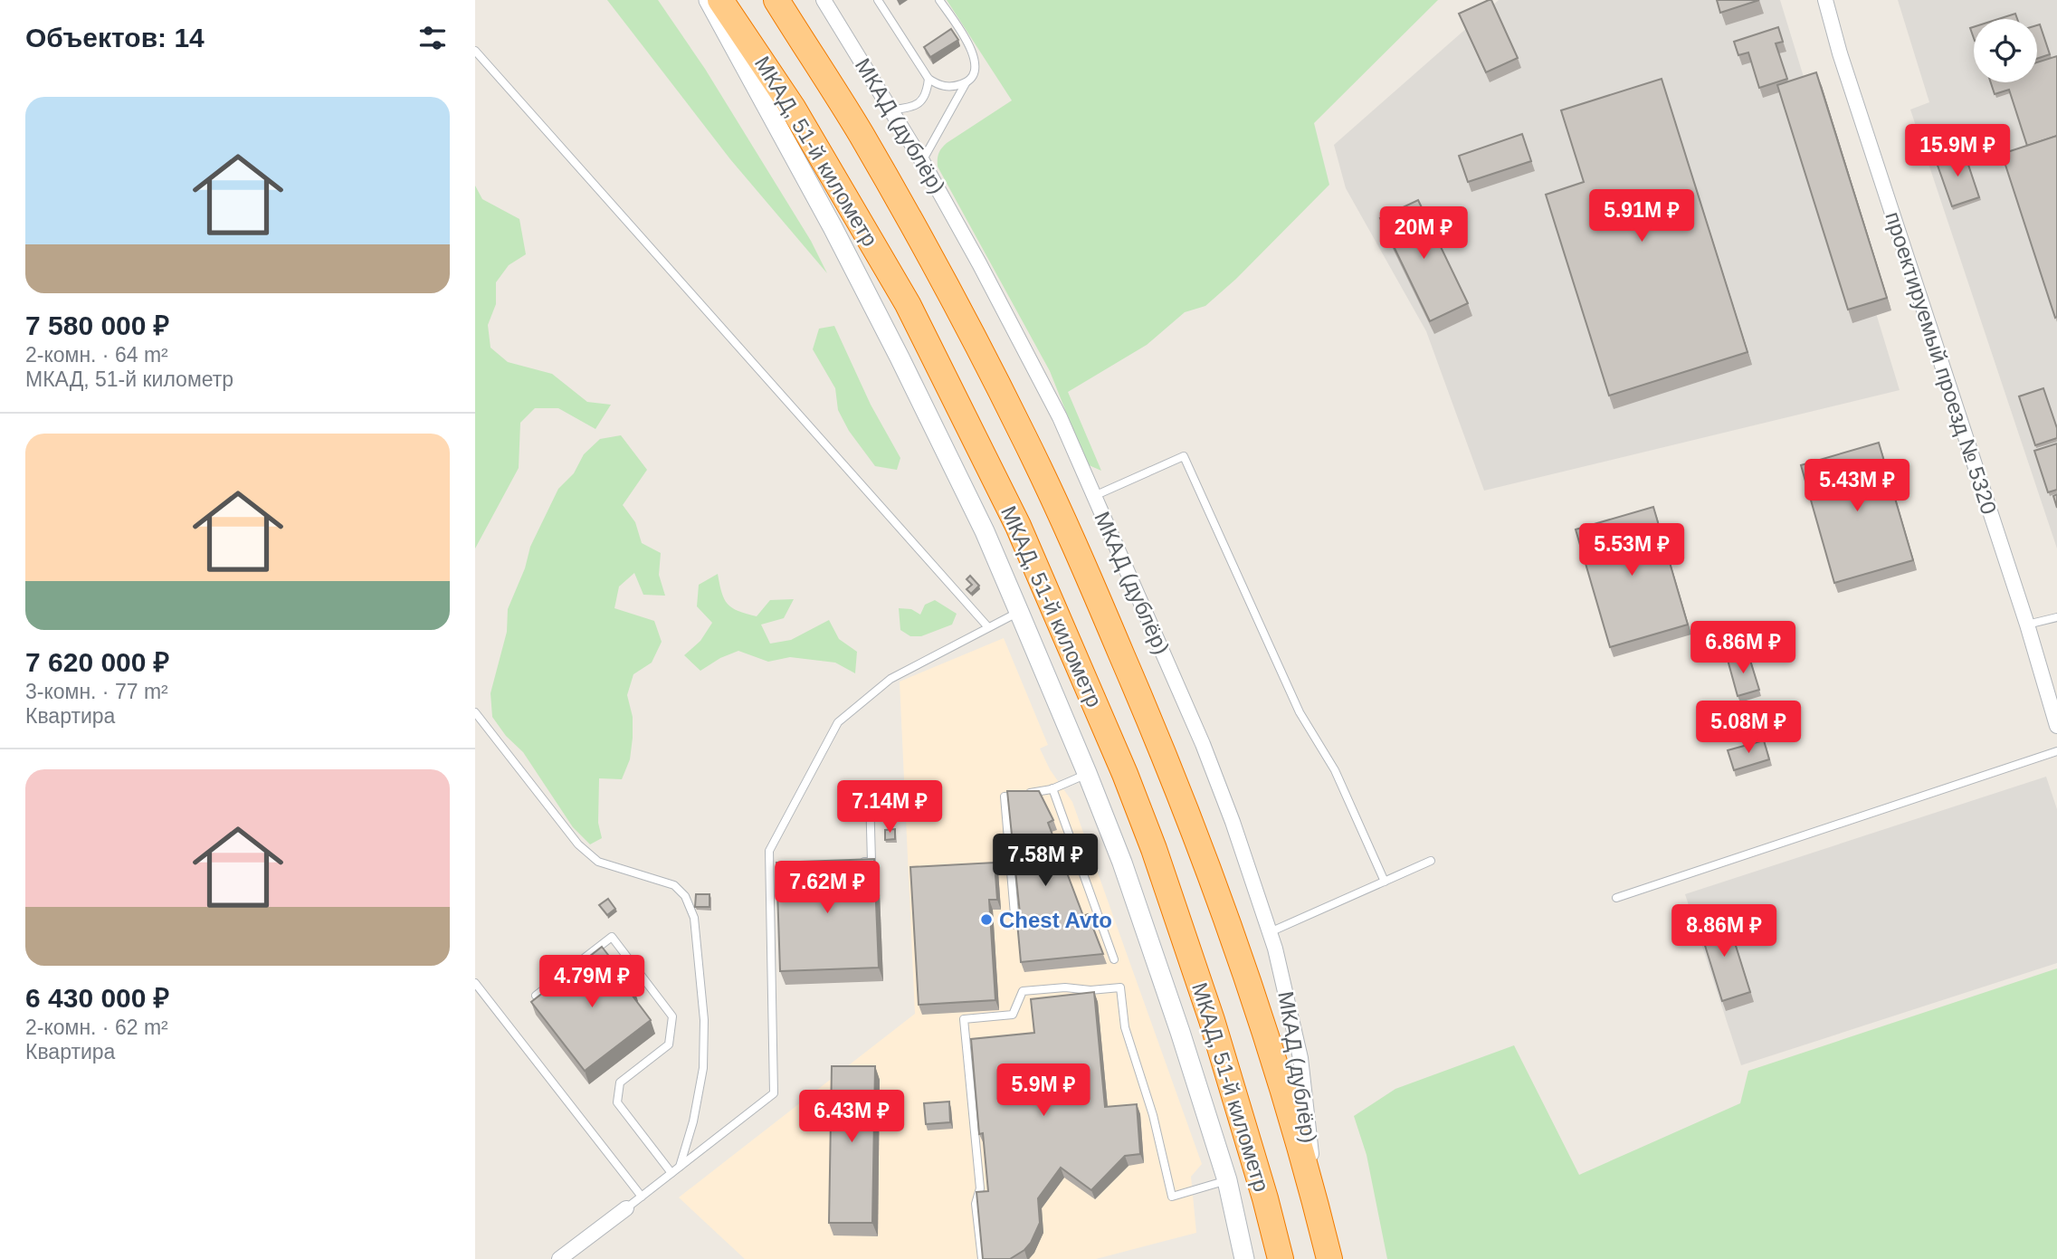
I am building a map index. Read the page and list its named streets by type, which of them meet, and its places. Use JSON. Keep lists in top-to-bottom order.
{
  "streets": {
    "highway": ["МКАД, 51-й километр"],
    "street": ["МКАД (дублёр)", "проектируемый проезд № 5320"]
  },
  "crossings": [
    ["МКАД (дублёр)", "МКАД, 51-й километр"]
  ],
  "places": ["Chest Avto"],
  "page": {
    "heading": "Объектов: 14",
    "list": [
      {
        "name": "7 580 000 ₽",
        "note": "2-комн. · 64 m² · МКАД, 51-й километр"
      },
      {
        "name": "7 620 000 ₽",
        "note": "3-комн. · 77 m² · Квартира"
      },
      {
        "name": "6 430 000 ₽",
        "note": "2-комн. · 62 m² · Квартира"
      }
    ],
    "price": [
      "15.9M ₽",
      "5.91M ₽",
      "20M ₽",
      "5.43M ₽",
      "5.53M ₽",
      "6.86M ₽",
      "5.08M ₽",
      "7.14M ₽",
      "7.58M ₽",
      "7.62M ₽",
      "8.86M ₽",
      "4.79M ₽",
      "5.9M ₽",
      "6.43M ₽"
    ]
  }
}
